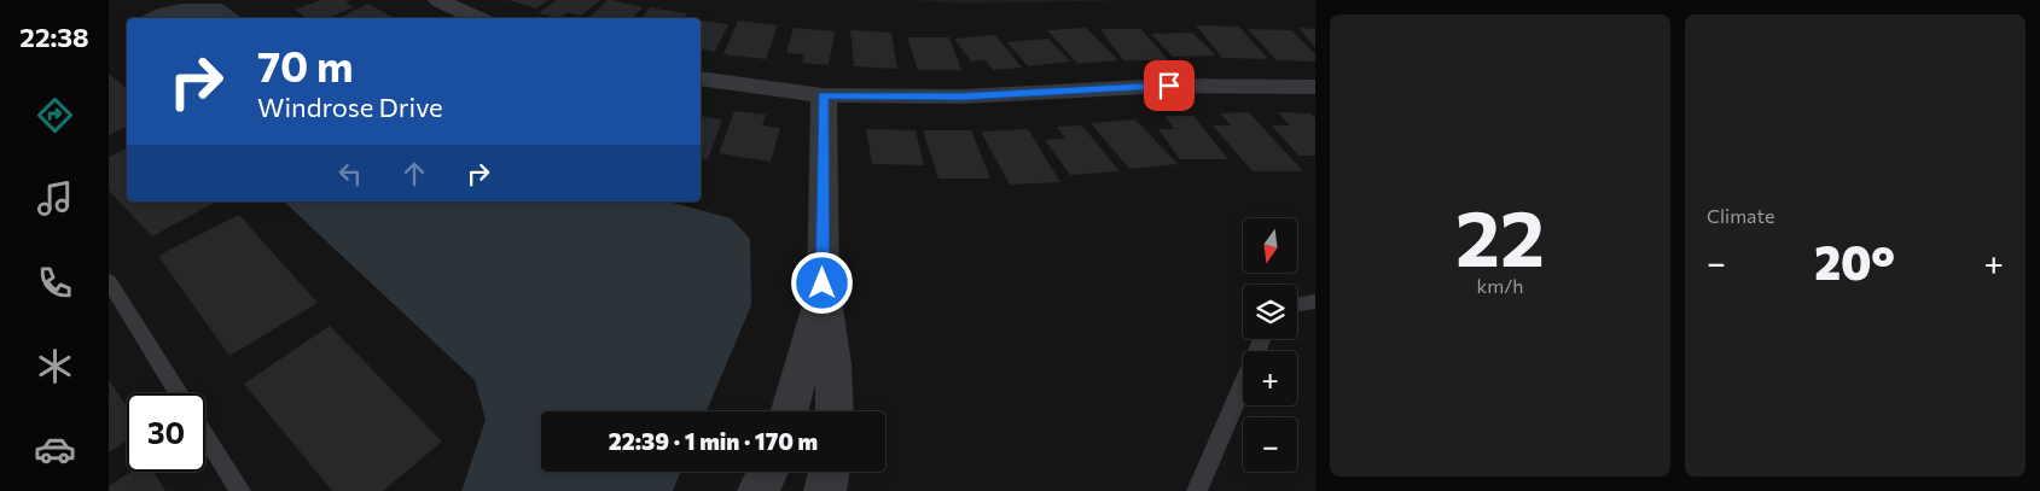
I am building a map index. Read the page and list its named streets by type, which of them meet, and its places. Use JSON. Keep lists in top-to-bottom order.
{
  "north": "bottom",
  "page": {
    "tabs": "22:38",
    "tile": [
      ["22", "km/h"],
      "Climate"
    ],
    "turn": ["70 m", "Windrose Drive"],
    "map_buttons": ["+", "−"],
    "heat": ["−", "20°", "+"],
    "limit": "30",
    "trip": "22:39 · 1 min · 170 m"
  }
}
